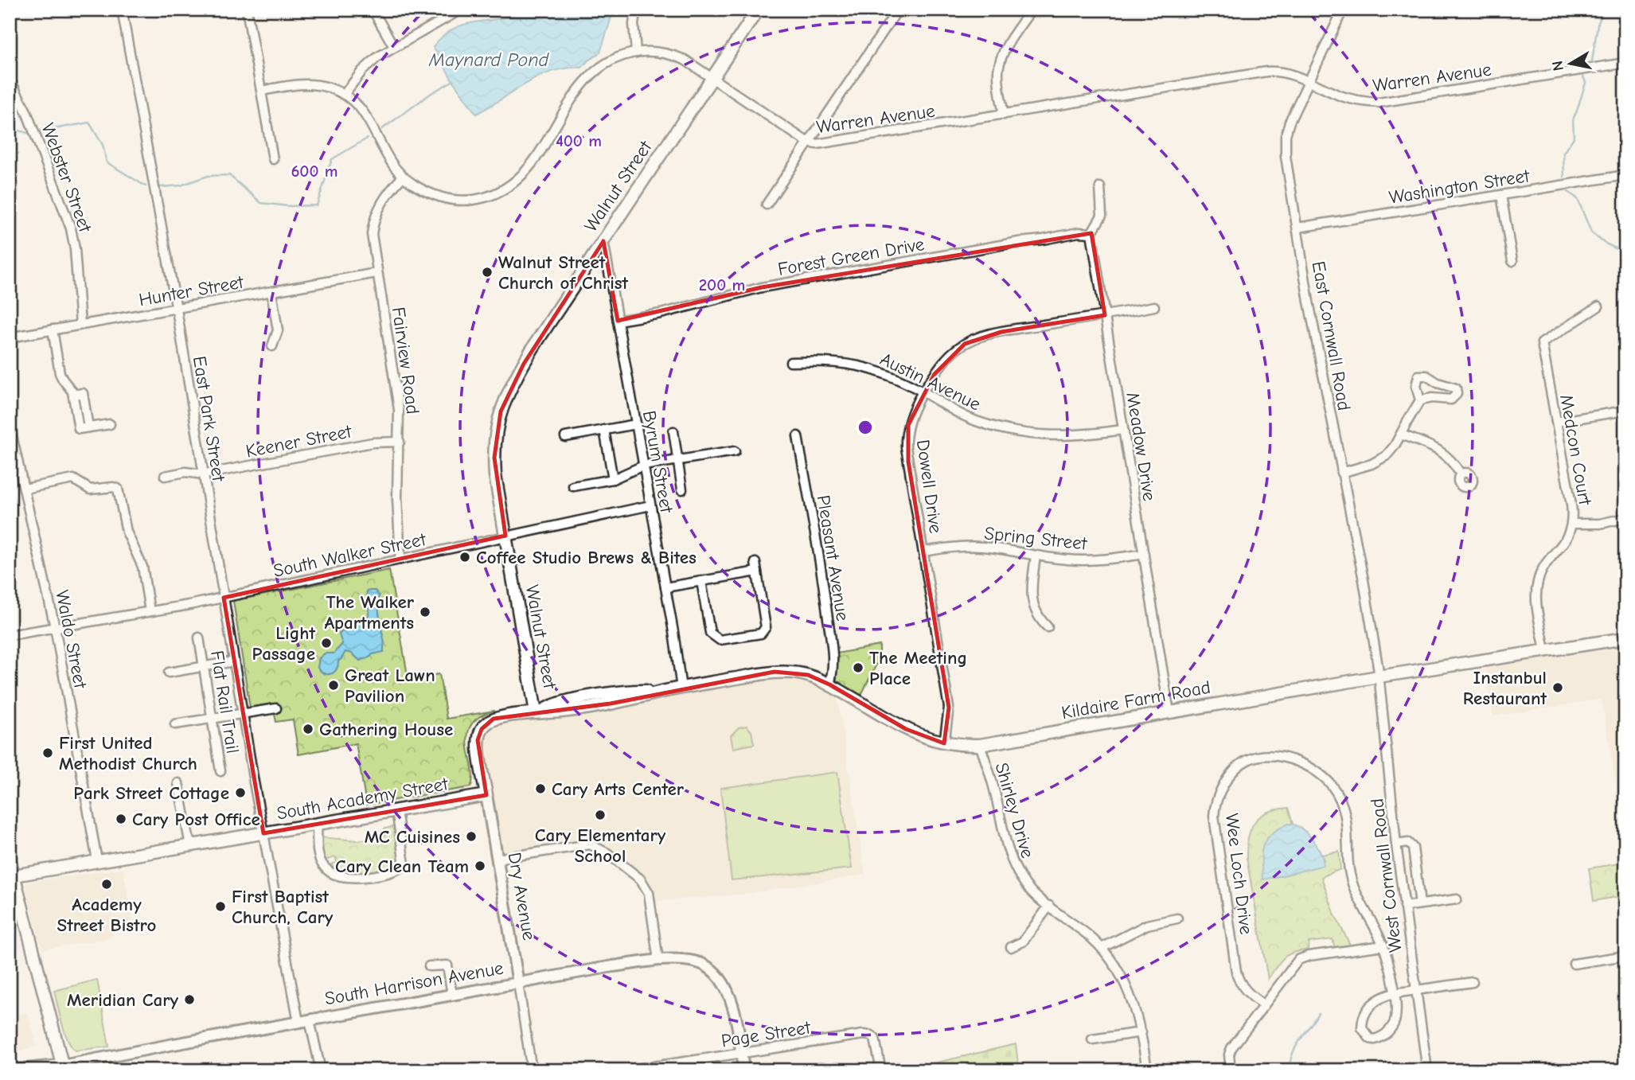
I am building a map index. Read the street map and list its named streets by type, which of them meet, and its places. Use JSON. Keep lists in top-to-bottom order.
{
  "streets": {
    "main road": [
      "Walnut Street",
      "Kildaire Farm Road",
      "South Academy Street",
      "Dry Avenue",
      "South Harrison Avenue"
    ],
    "street": [
      "Warren Avenue",
      "Webster Street",
      "Washington Street",
      "Forest Green Drive",
      "Hunter Street",
      "East Cornwall Road",
      "Fairview Road",
      "Austin Avenue",
      "East Park Street",
      "Keener Street",
      "Meadow Drive",
      "Medcon Court",
      "Byrum Street",
      "Dowell Drive",
      "Spring Street",
      "South Walker Street",
      "Pleasant Avenue",
      "Waldo Street",
      "Flat Rail Trail",
      "Shirley Drive",
      "Wee Loch Drive",
      "West Cornwall Road",
      "Page Street"
    ]
  },
  "crossings": [
    ["Warren Avenue", "Walnut Street"],
    ["Warren Avenue", "East Cornwall Road"],
    ["Warren Avenue", "Fairview Road"],
    ["Webster Street", "Hunter Street"],
    ["Walnut Street", "Byrum Street"],
    ["Walnut Street", "South Walker Street"],
    ["Walnut Street", "Kildaire Farm Road"],
    ["Washington Street", "East Cornwall Road"],
    ["Forest Green Drive", "Meadow Drive"],
    ["Forest Green Drive", "Byrum Street"],
    ["Hunter Street", "Fairview Road"],
    ["Hunter Street", "East Park Street"],
    ["East Cornwall Road", "Kildaire Farm Road"],
    ["East Cornwall Road", "West Cornwall Road"],
    ["Fairview Road", "Keener Street"],
    ["Fairview Road", "South Walker Street"],
    ["Austin Avenue", "Meadow Drive"],
    ["Austin Avenue", "Dowell Drive"],
    ["East Park Street", "Keener Street"],
    ["East Park Street", "South Walker Street"],
    ["East Park Street", "South Academy Street"],
    ["East Park Street", "South Harrison Avenue"],
    ["Meadow Drive", "Dowell Drive"],
    ["Meadow Drive", "Spring Street"],
    ["Meadow Drive", "Kildaire Farm Road"],
    ["Medcon Court", "Kildaire Farm Road"],
    ["Byrum Street", "South Walker Street"],
    ["Byrum Street", "Kildaire Farm Road"],
    ["Dowell Drive", "Spring Street"],
    ["Dowell Drive", "Kildaire Farm Road"],
    ["South Walker Street", "Waldo Street"],
    ["Pleasant Avenue", "Kildaire Farm Road"],
    ["Waldo Street", "South Academy Street"],
    ["Kildaire Farm Road", "Shirley Drive"],
    ["Kildaire Farm Road", "West Cornwall Road"],
    ["Kildaire Farm Road", "Dry Avenue"],
    ["South Academy Street", "Dry Avenue"],
    ["Dry Avenue", "South Harrison Avenue"],
    ["South Harrison Avenue", "Page Street"]
  ],
  "water": ["Maynard Pond"],
  "places": [
    "Walnut Street Church of Christ",
    "Coffee Studio Brews & Bites",
    "The Walker Apartments",
    "Light Passage",
    "The Meeting Place",
    "Great Lawn Pavilion",
    "Instanbul Restaurant",
    "Gathering House",
    "First United Methodist Church",
    "Cary Arts Center",
    "Park Street Cottage",
    "Cary Elementary School",
    "Cary Post Office",
    "MC Cuisines",
    "Cary Clean Team",
    "Academy Street Bistro",
    "First Baptist Church, Cary",
    "Meridian Cary"
  ],
  "north": "left",
  "rings": ["400 m", "600 m", "200 m"]
}
